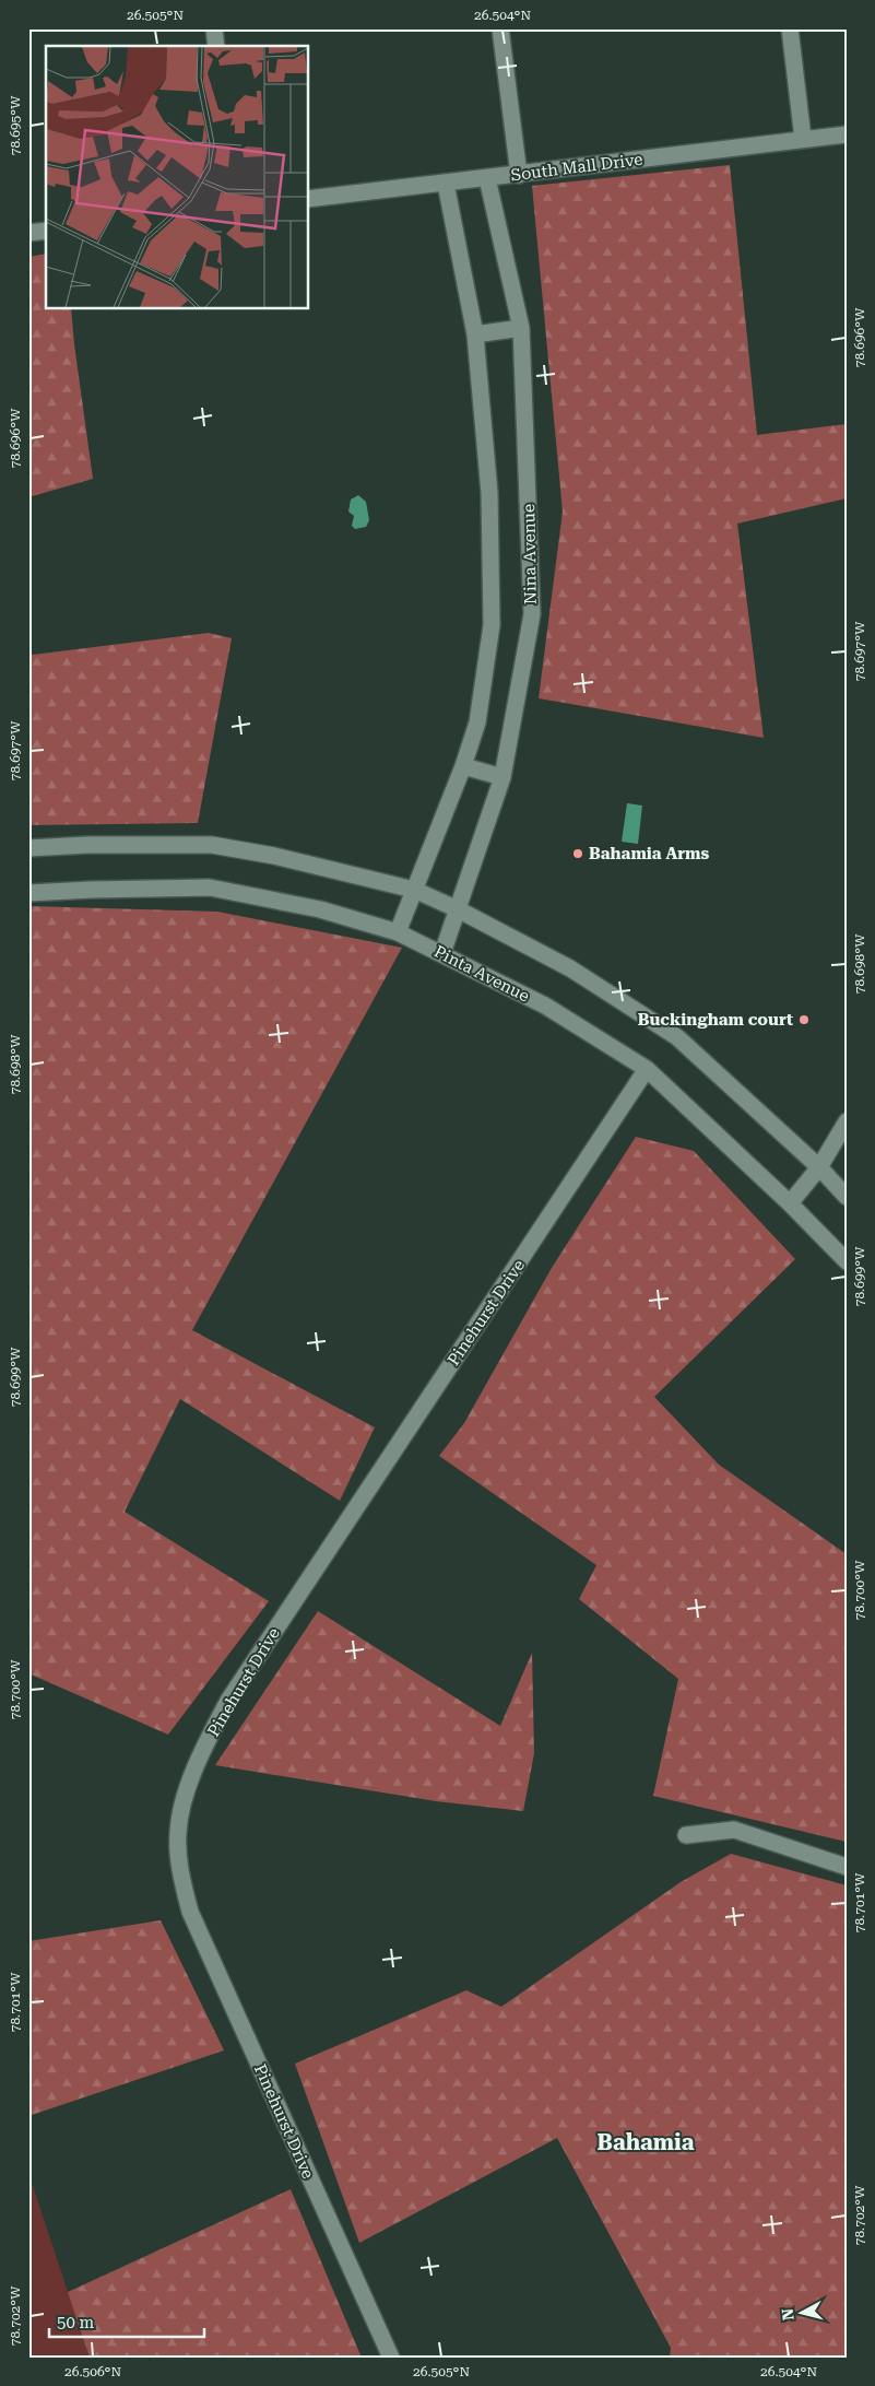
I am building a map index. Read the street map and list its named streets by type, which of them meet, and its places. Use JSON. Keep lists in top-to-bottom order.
{
  "streets": {
    "street": [
      "South Mall Drive",
      "Nina Avenue",
      "Pinta Avenue",
      "Pinehurst Drive"
    ]
  },
  "crossings": [
    ["South Mall Drive", "Nina Avenue"],
    ["Nina Avenue", "Pinta Avenue"],
    ["Pinta Avenue", "Pinehurst Drive"]
  ],
  "districts": ["Bahamia"],
  "places": ["Bahamia Arms", "Buckingham court"],
  "scale_bar": "50 m",
  "north": "left",
  "coordinates": [
    "26.505°N",
    "26.504°N",
    "78.695°W",
    "78.696°W",
    "78.697°W",
    "78.698°W",
    "78.699°W",
    "78.700°W",
    "78.701°W",
    "78.702°W",
    "26.506°N"
  ]
}
